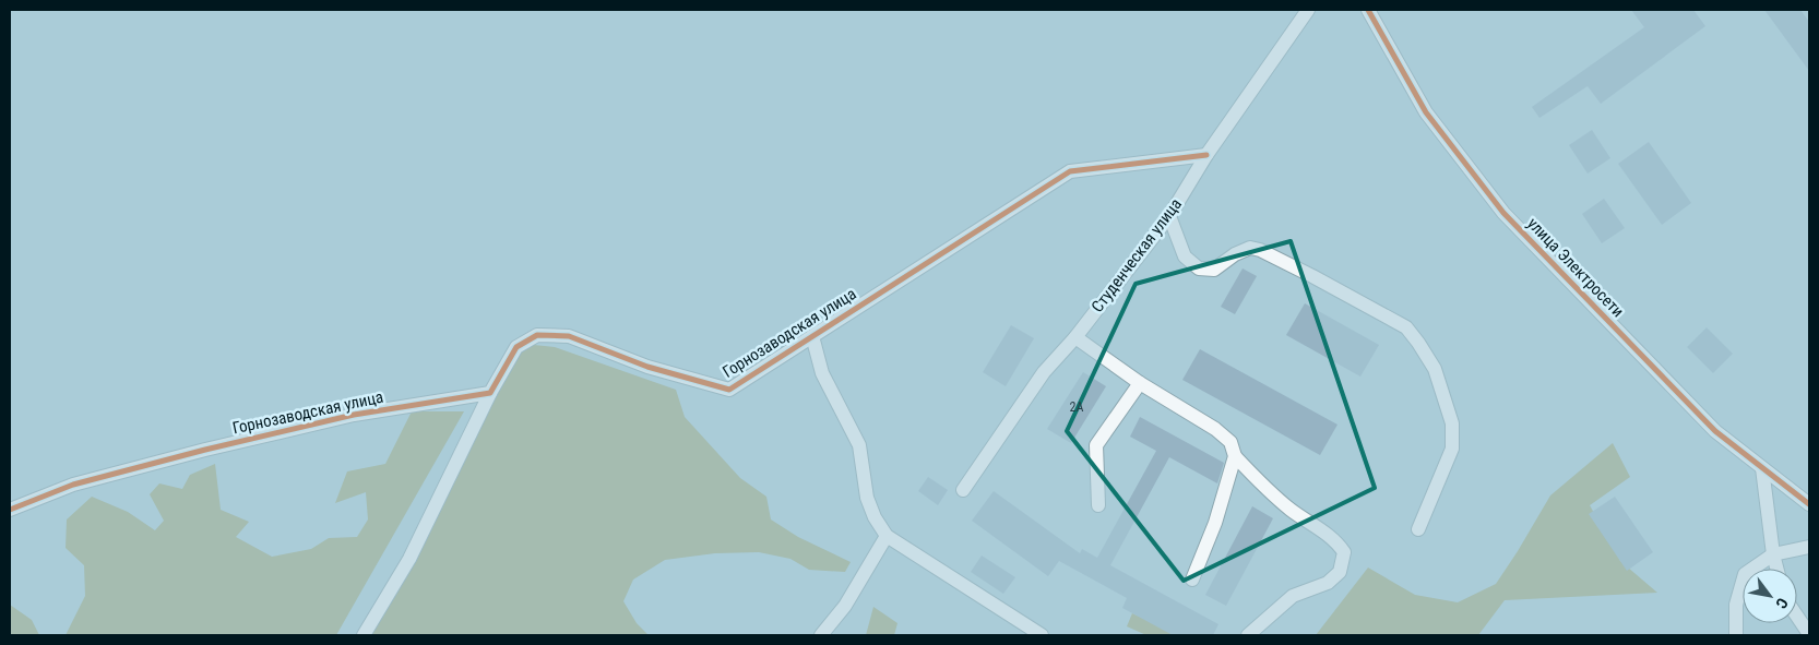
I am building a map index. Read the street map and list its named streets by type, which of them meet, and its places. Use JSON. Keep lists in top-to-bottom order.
{
  "streets": {
    "street": ["Студенческая улица", "улица Электросети", "Горнозаводская улица"]
  },
  "crossings": [
    ["Студенческая улица", "Горнозаводская улица"]
  ],
  "house_numbers": ["2А"],
  "north": "bottom right"
}
